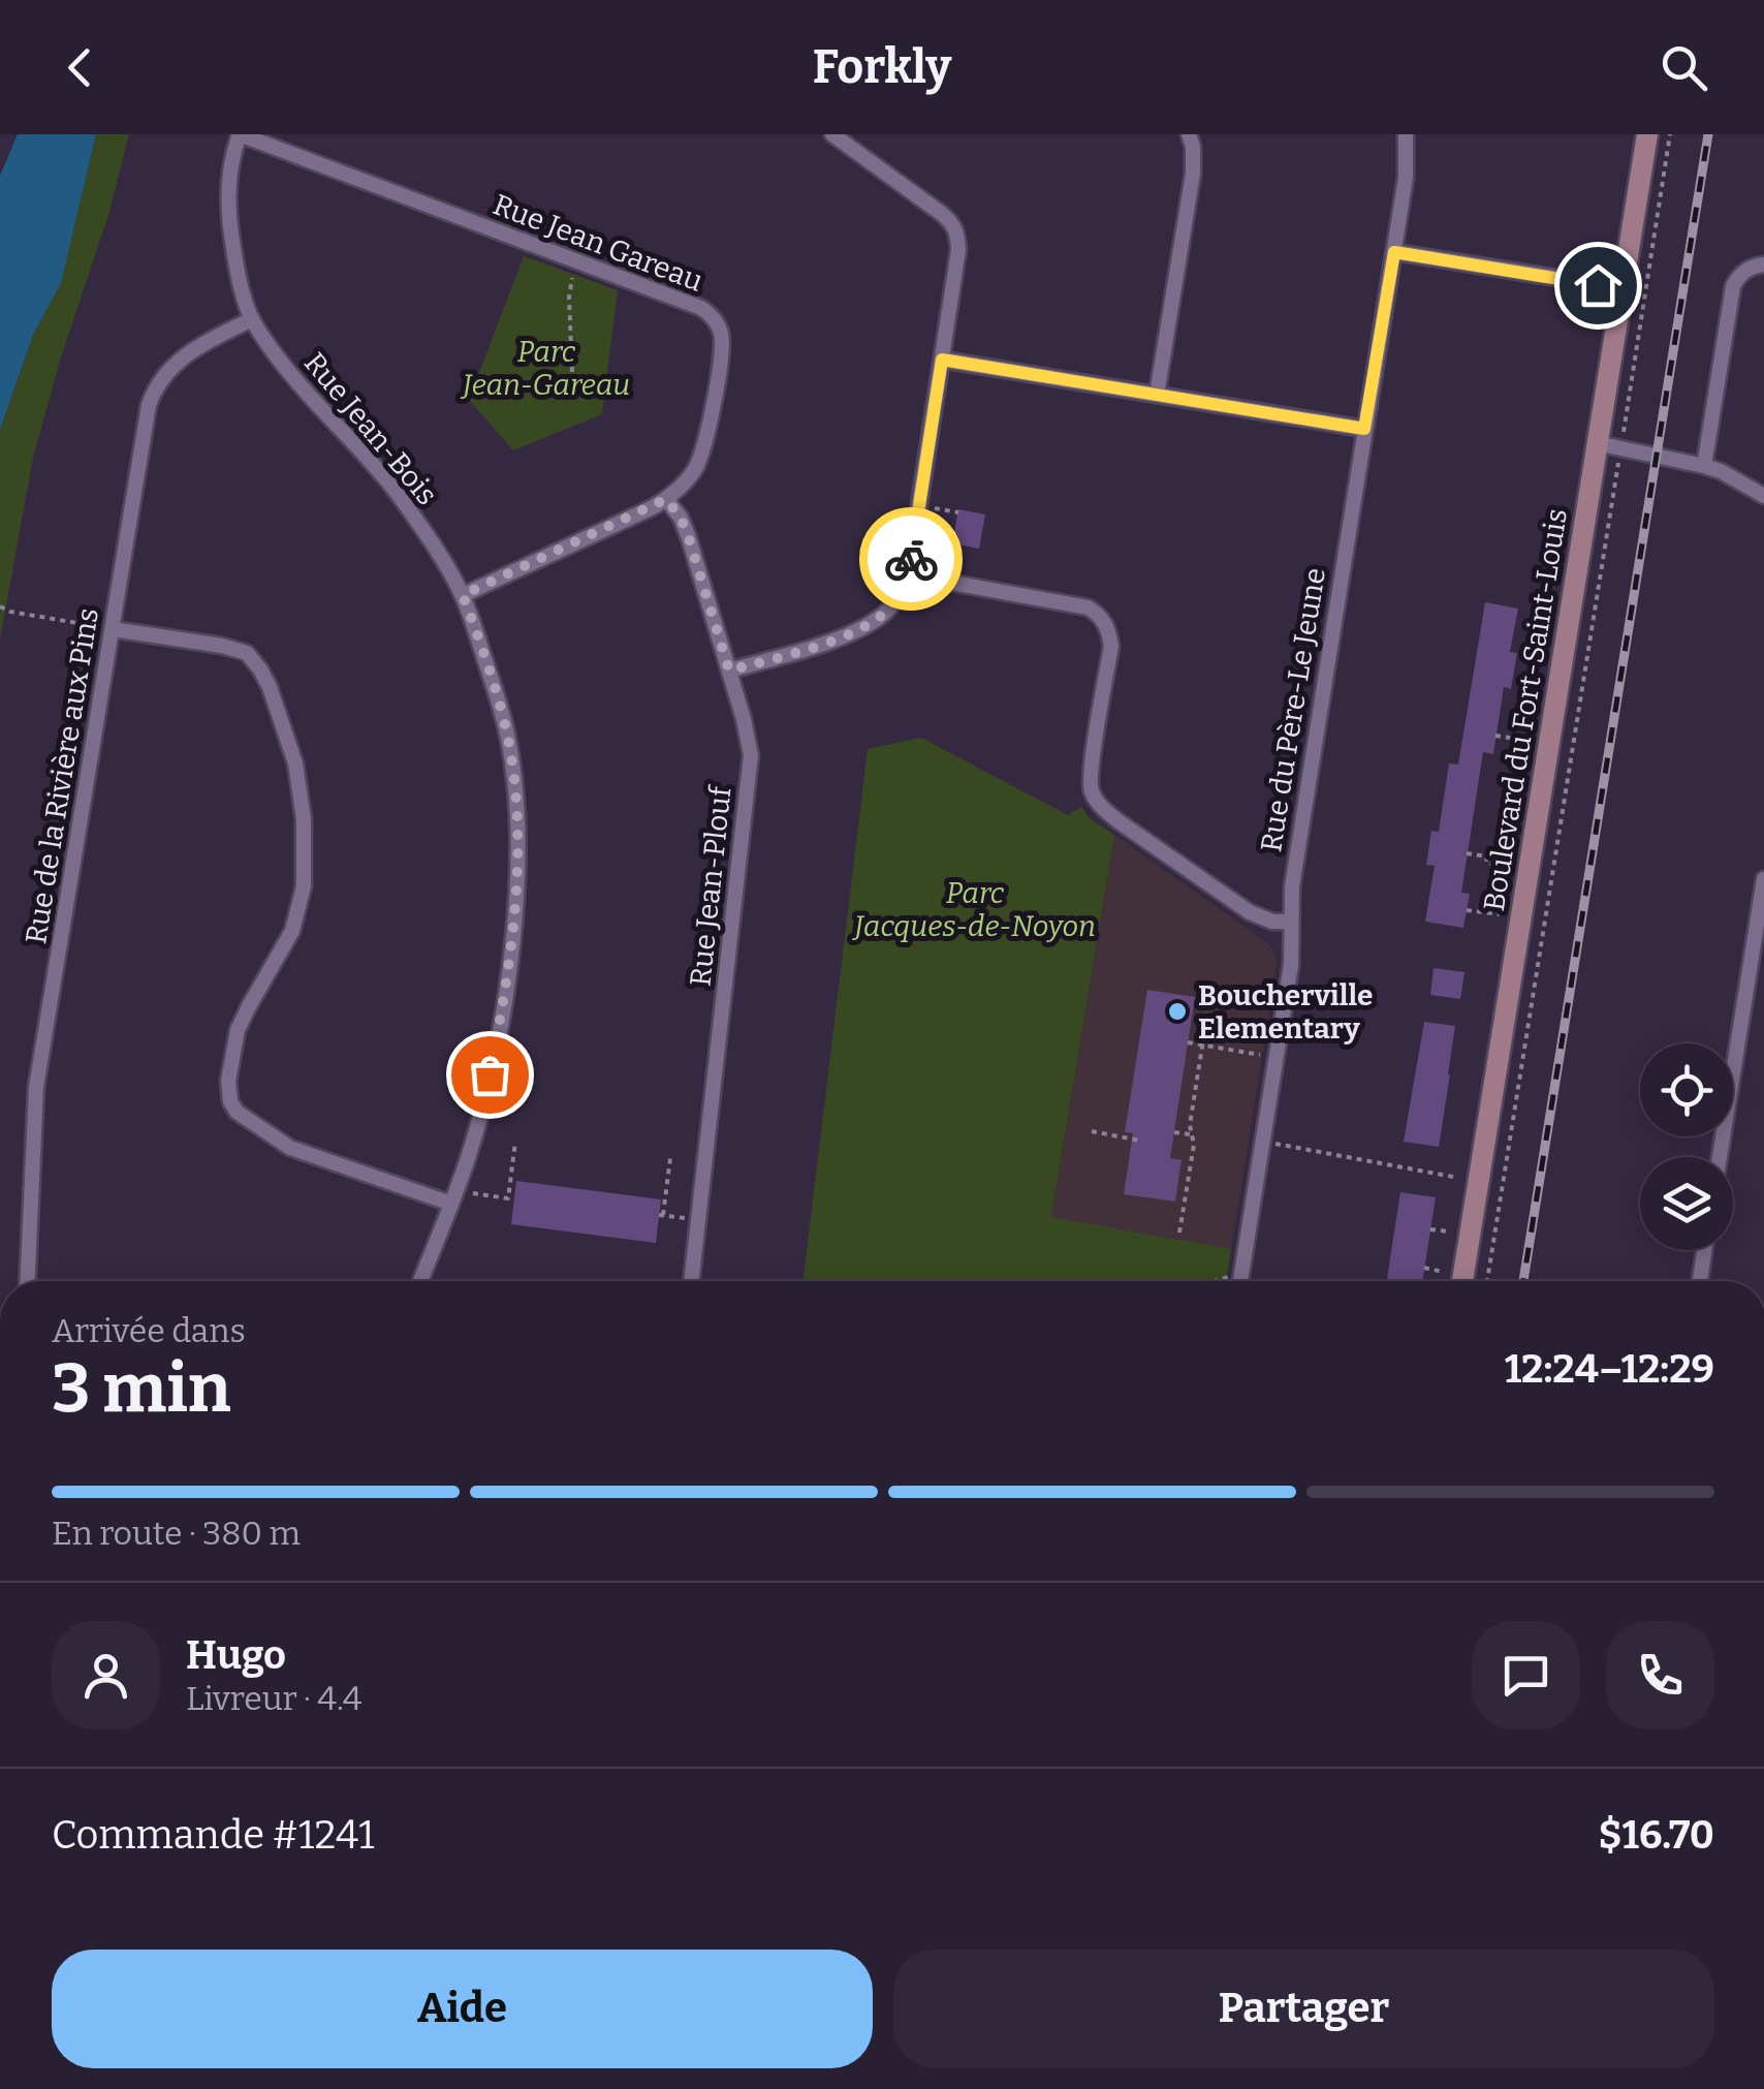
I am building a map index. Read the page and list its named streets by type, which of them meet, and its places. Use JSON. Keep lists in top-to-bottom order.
{
  "streets": {
    "street": [
      "Rue Jean Gareau",
      "Rue Jean-Bois",
      "Rue du Père-Le Jeune",
      "Boulevard du Fort-Saint-Louis",
      "Rue de la Rivière aux Pins",
      "Rue Jean-Plouf"
    ]
  },
  "crossings": [
    ["Rue Jean Gareau", "Rue Jean-Bois"],
    ["Rue Jean Gareau", "Rue Jean-Plouf"],
    ["Rue Jean-Bois", "Rue de la Rivière aux Pins"]
  ],
  "parks": ["Parc Jean-Gareau", "Parc Jacques-de-Noyon"],
  "places": ["Boucherville Elementary"],
  "page": {
    "header": "Forkly",
    "heading": ["3 min", "Arrivée dans", "12:24–12:29"],
    "panel": [
      "Hugo",
      "Livreur · 4.4",
      "Commande #1241",
      "$16.70"
    ],
    "bar": "En route · 380 m",
    "buttons": ["Aide", "Partager"]
  }
}
